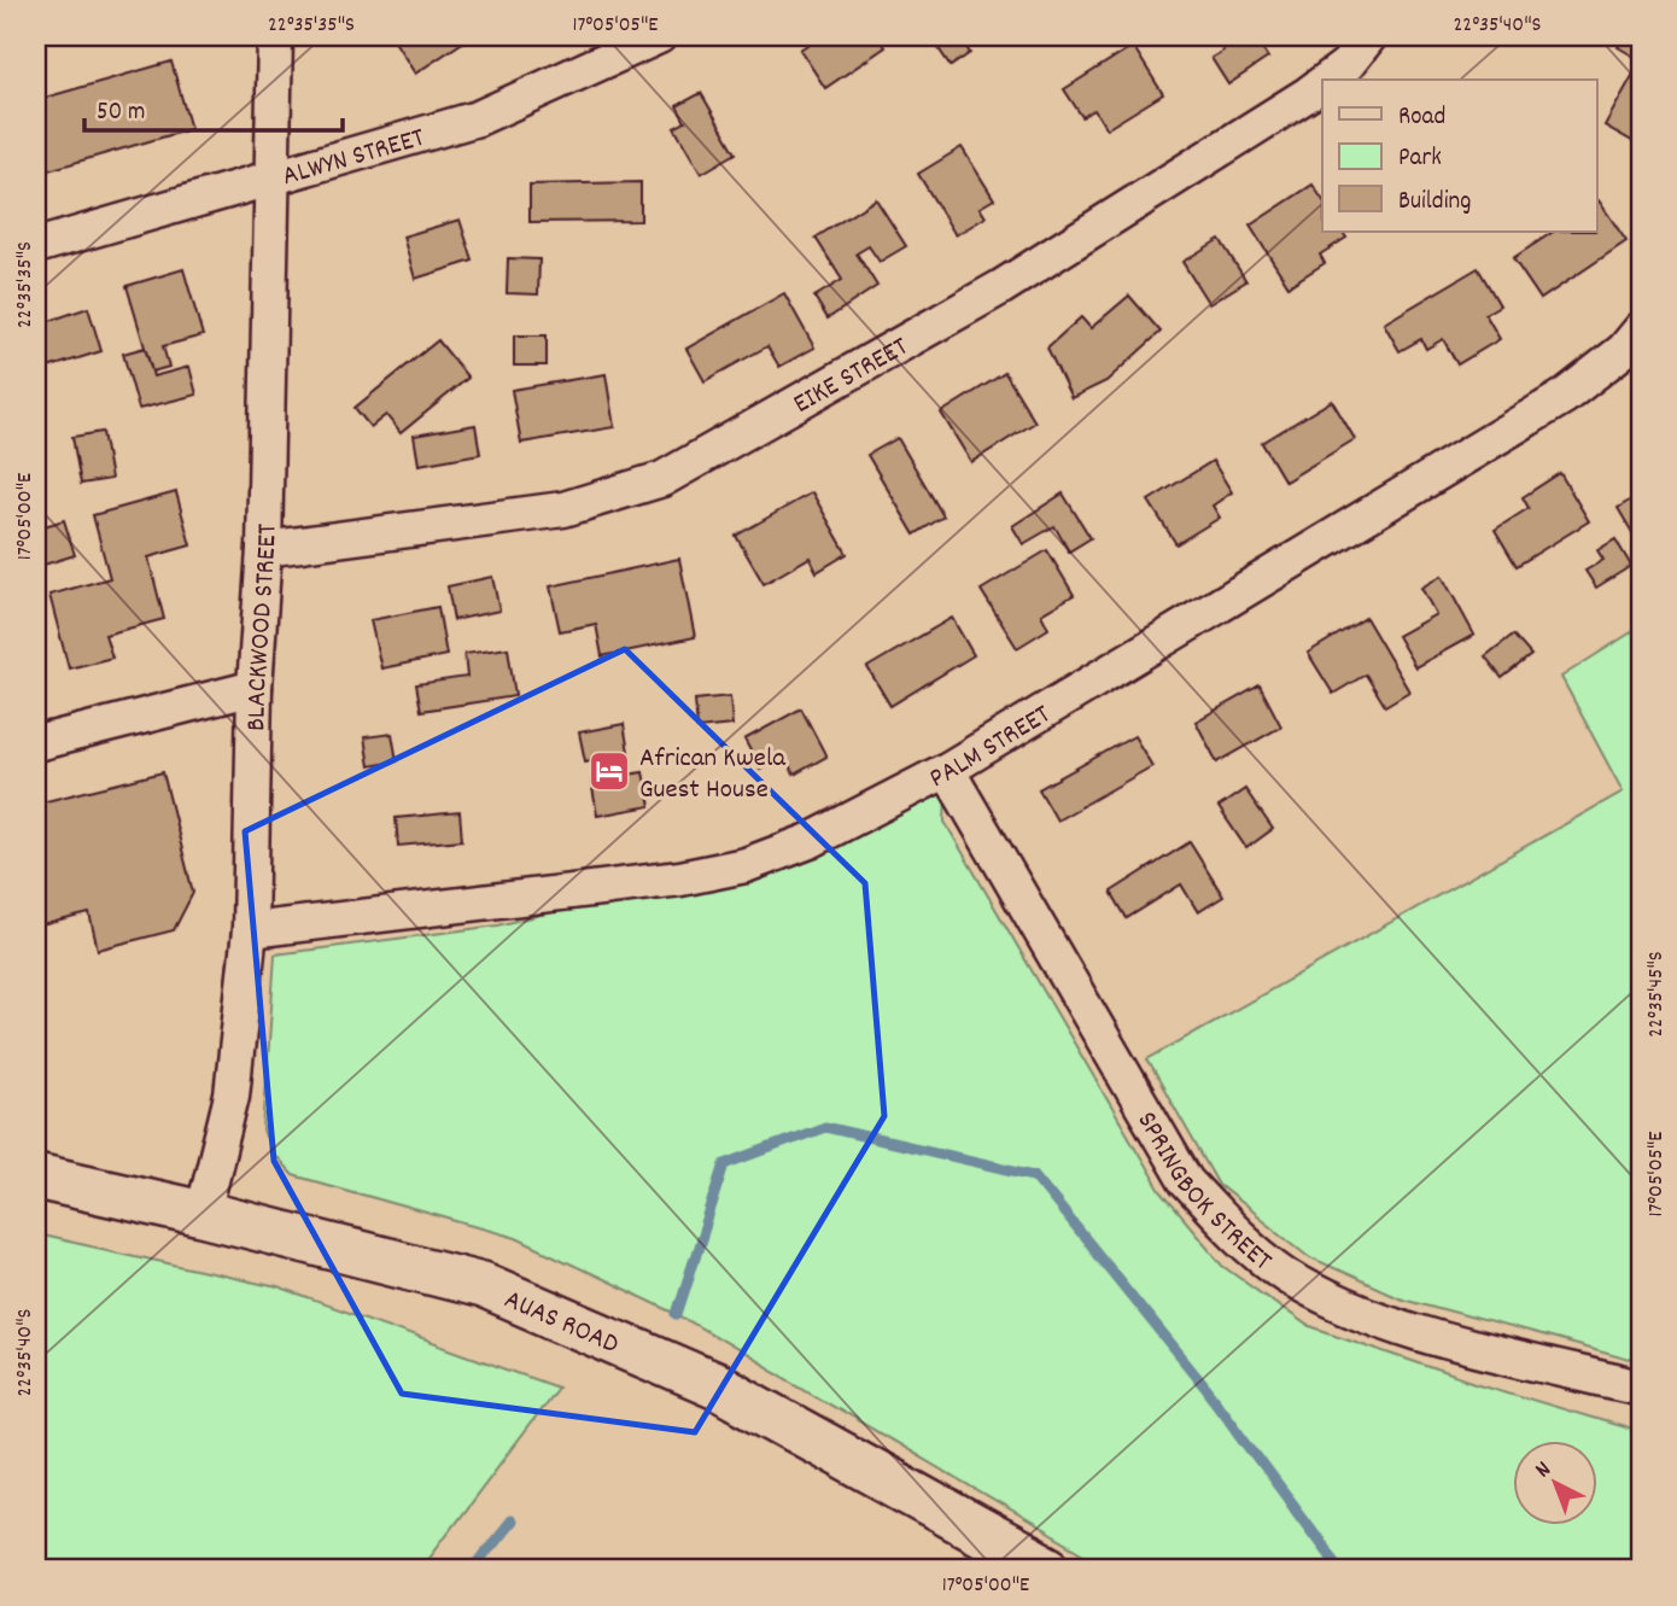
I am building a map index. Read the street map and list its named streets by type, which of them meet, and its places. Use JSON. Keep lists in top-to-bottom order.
{
  "streets": {
    "main road": ["AUAS ROAD"],
    "street": [
      "ALWYN STREET",
      "EIKE STREET",
      "BLACKWOOD STREET",
      "PALM STREET",
      "SPRINGBOK STREET"
    ]
  },
  "crossings": [
    ["ALWYN STREET", "BLACKWOOD STREET"],
    ["EIKE STREET", "BLACKWOOD STREET"],
    ["BLACKWOOD STREET", "PALM STREET"],
    ["BLACKWOOD STREET", "AUAS ROAD"],
    ["PALM STREET", "SPRINGBOK STREET"]
  ],
  "places": {
    "hotel": ["African Kwela Guest House"]
  },
  "legend": ["Road", "Park", "Building"],
  "scale_bar": "50 m",
  "north": "top left",
  "coordinates": [
    "22°35'35\"S",
    "17°05'05\"E",
    "22°35'40\"S",
    "17°05'00\"E",
    "22°35'45\"S"
  ]
}
